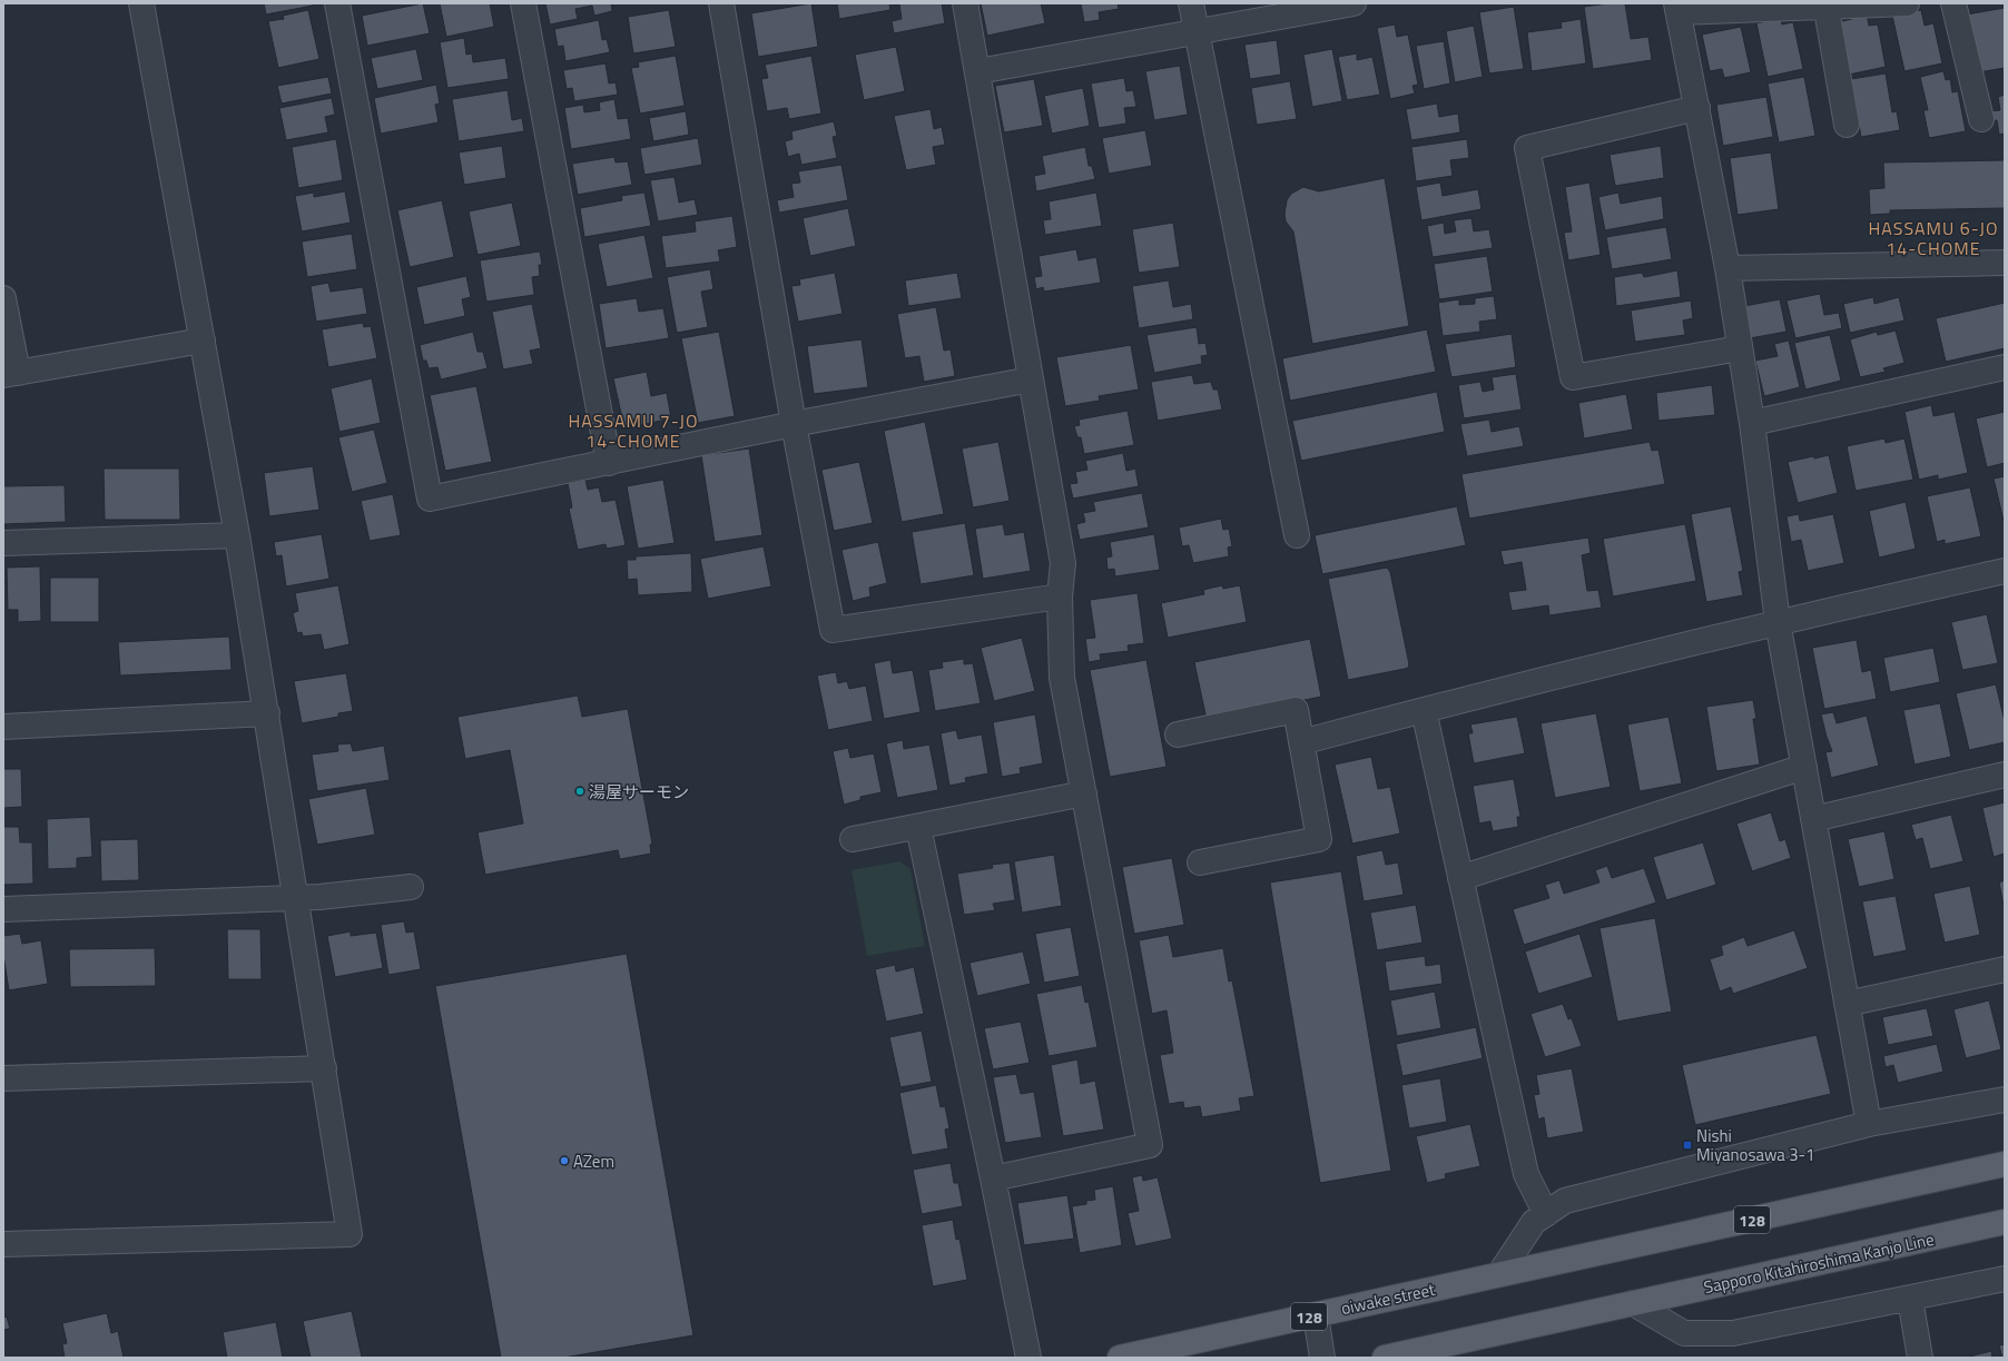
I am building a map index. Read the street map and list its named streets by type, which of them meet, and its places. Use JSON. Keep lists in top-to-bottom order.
{
  "streets": {
    "main road": ["128", "Sapporo Kitahiroshima Kanjo Line", "oiwake street"]
  },
  "crossings": [
    ["128", "oiwake street"]
  ],
  "districts": ["HASSAMU 6-JO 14-CHOME", "HASSAMU 7-JO 14-CHOME"],
  "places": {
    "other": ["湯屋サーモン", "AZem"],
    "transit": ["Nishi Miyanosawa 3-1"]
  }
}
